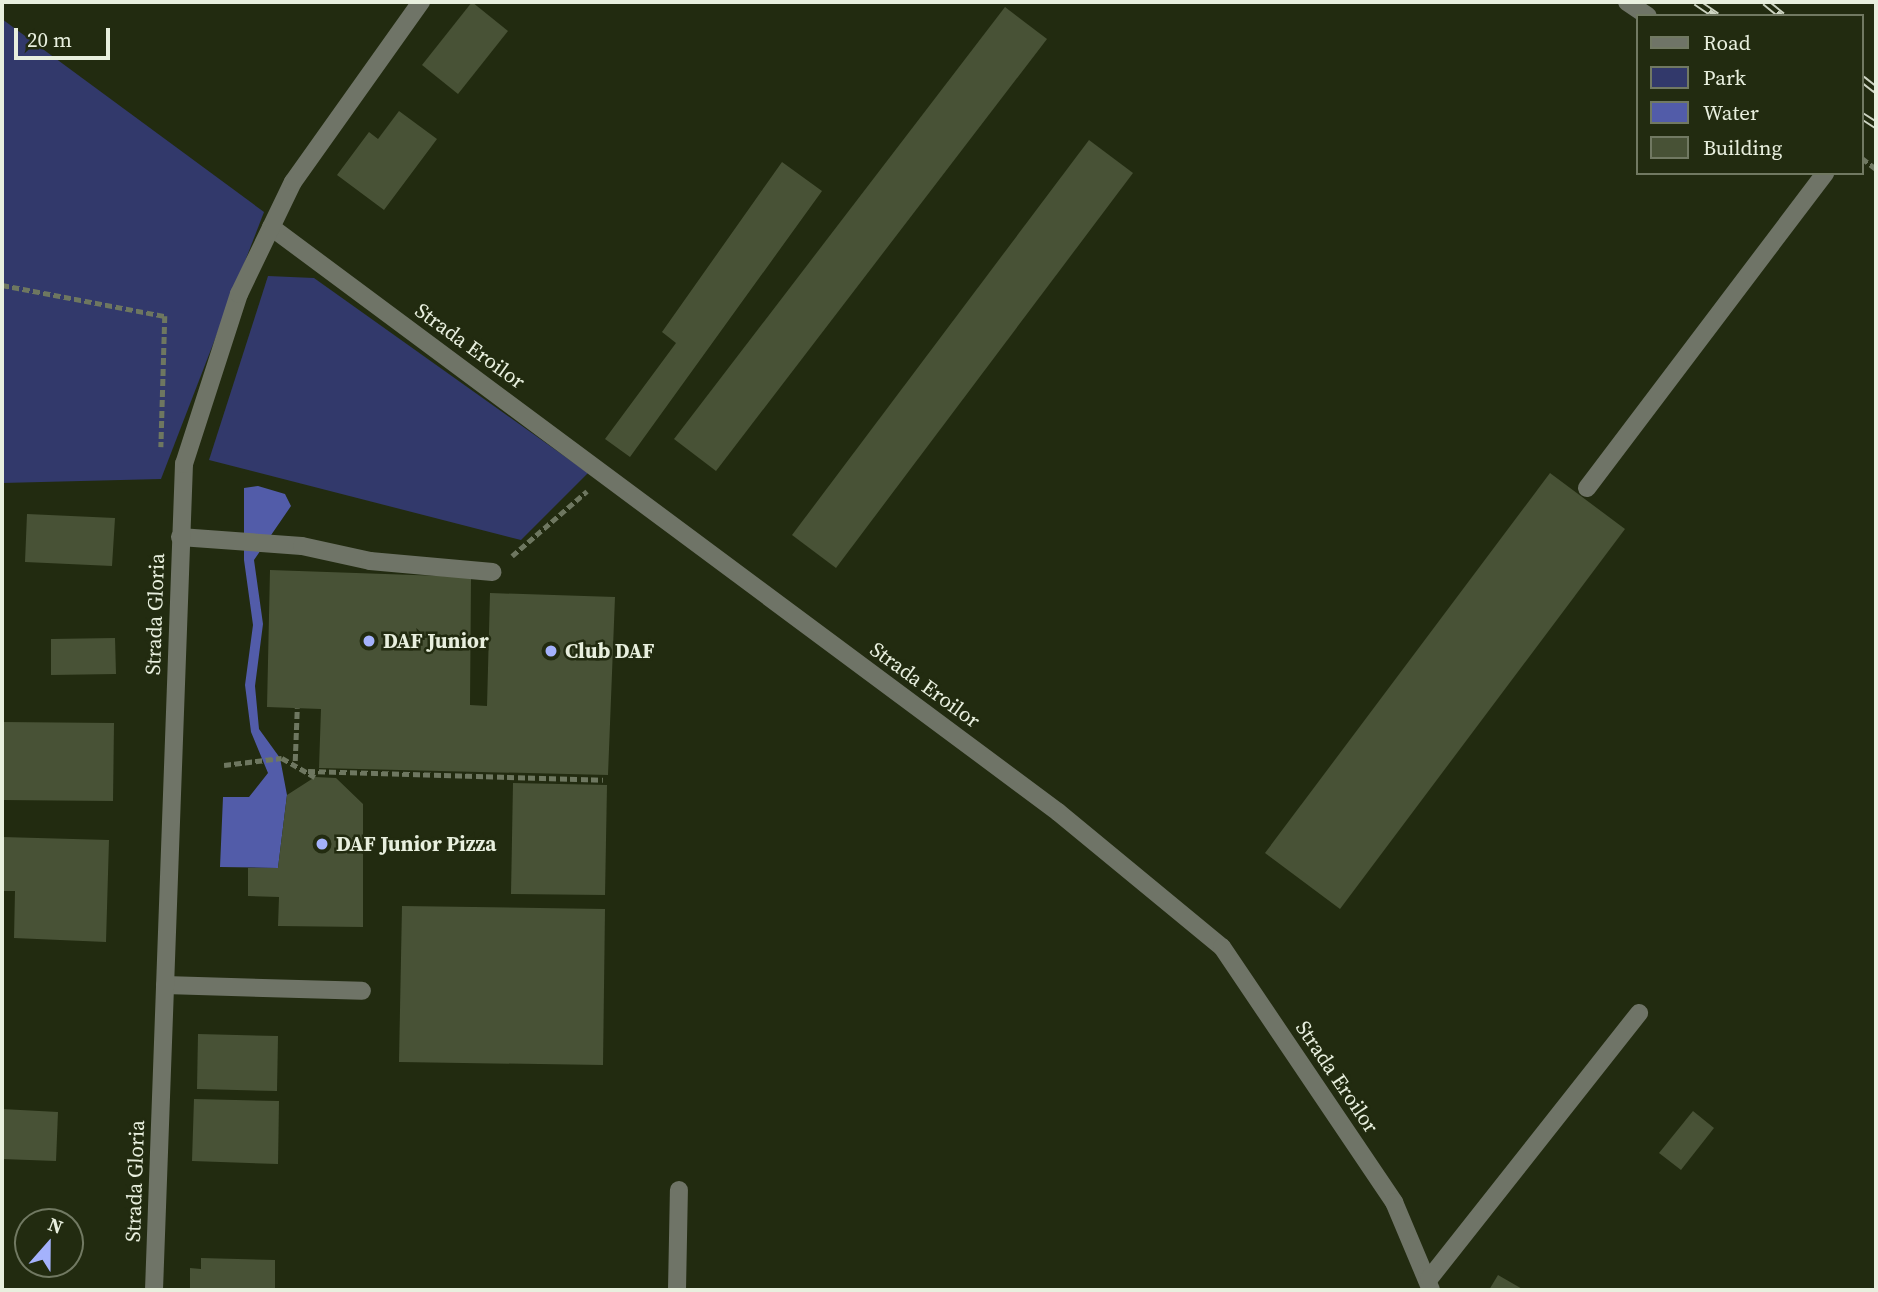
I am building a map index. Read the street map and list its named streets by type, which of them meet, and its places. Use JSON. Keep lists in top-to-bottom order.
{
  "streets": {
    "street": ["Strada Eroilor", "Strada Gloria"]
  },
  "crossings": [
    ["Strada Eroilor", "Strada Gloria"]
  ],
  "places": ["DAF Junior", "Club DAF", "DAF Junior Pizza"],
  "legend": [
    "Road",
    "Park",
    "Water",
    "Building"
  ],
  "scale_bar": "20 m",
  "north": "top"
}
